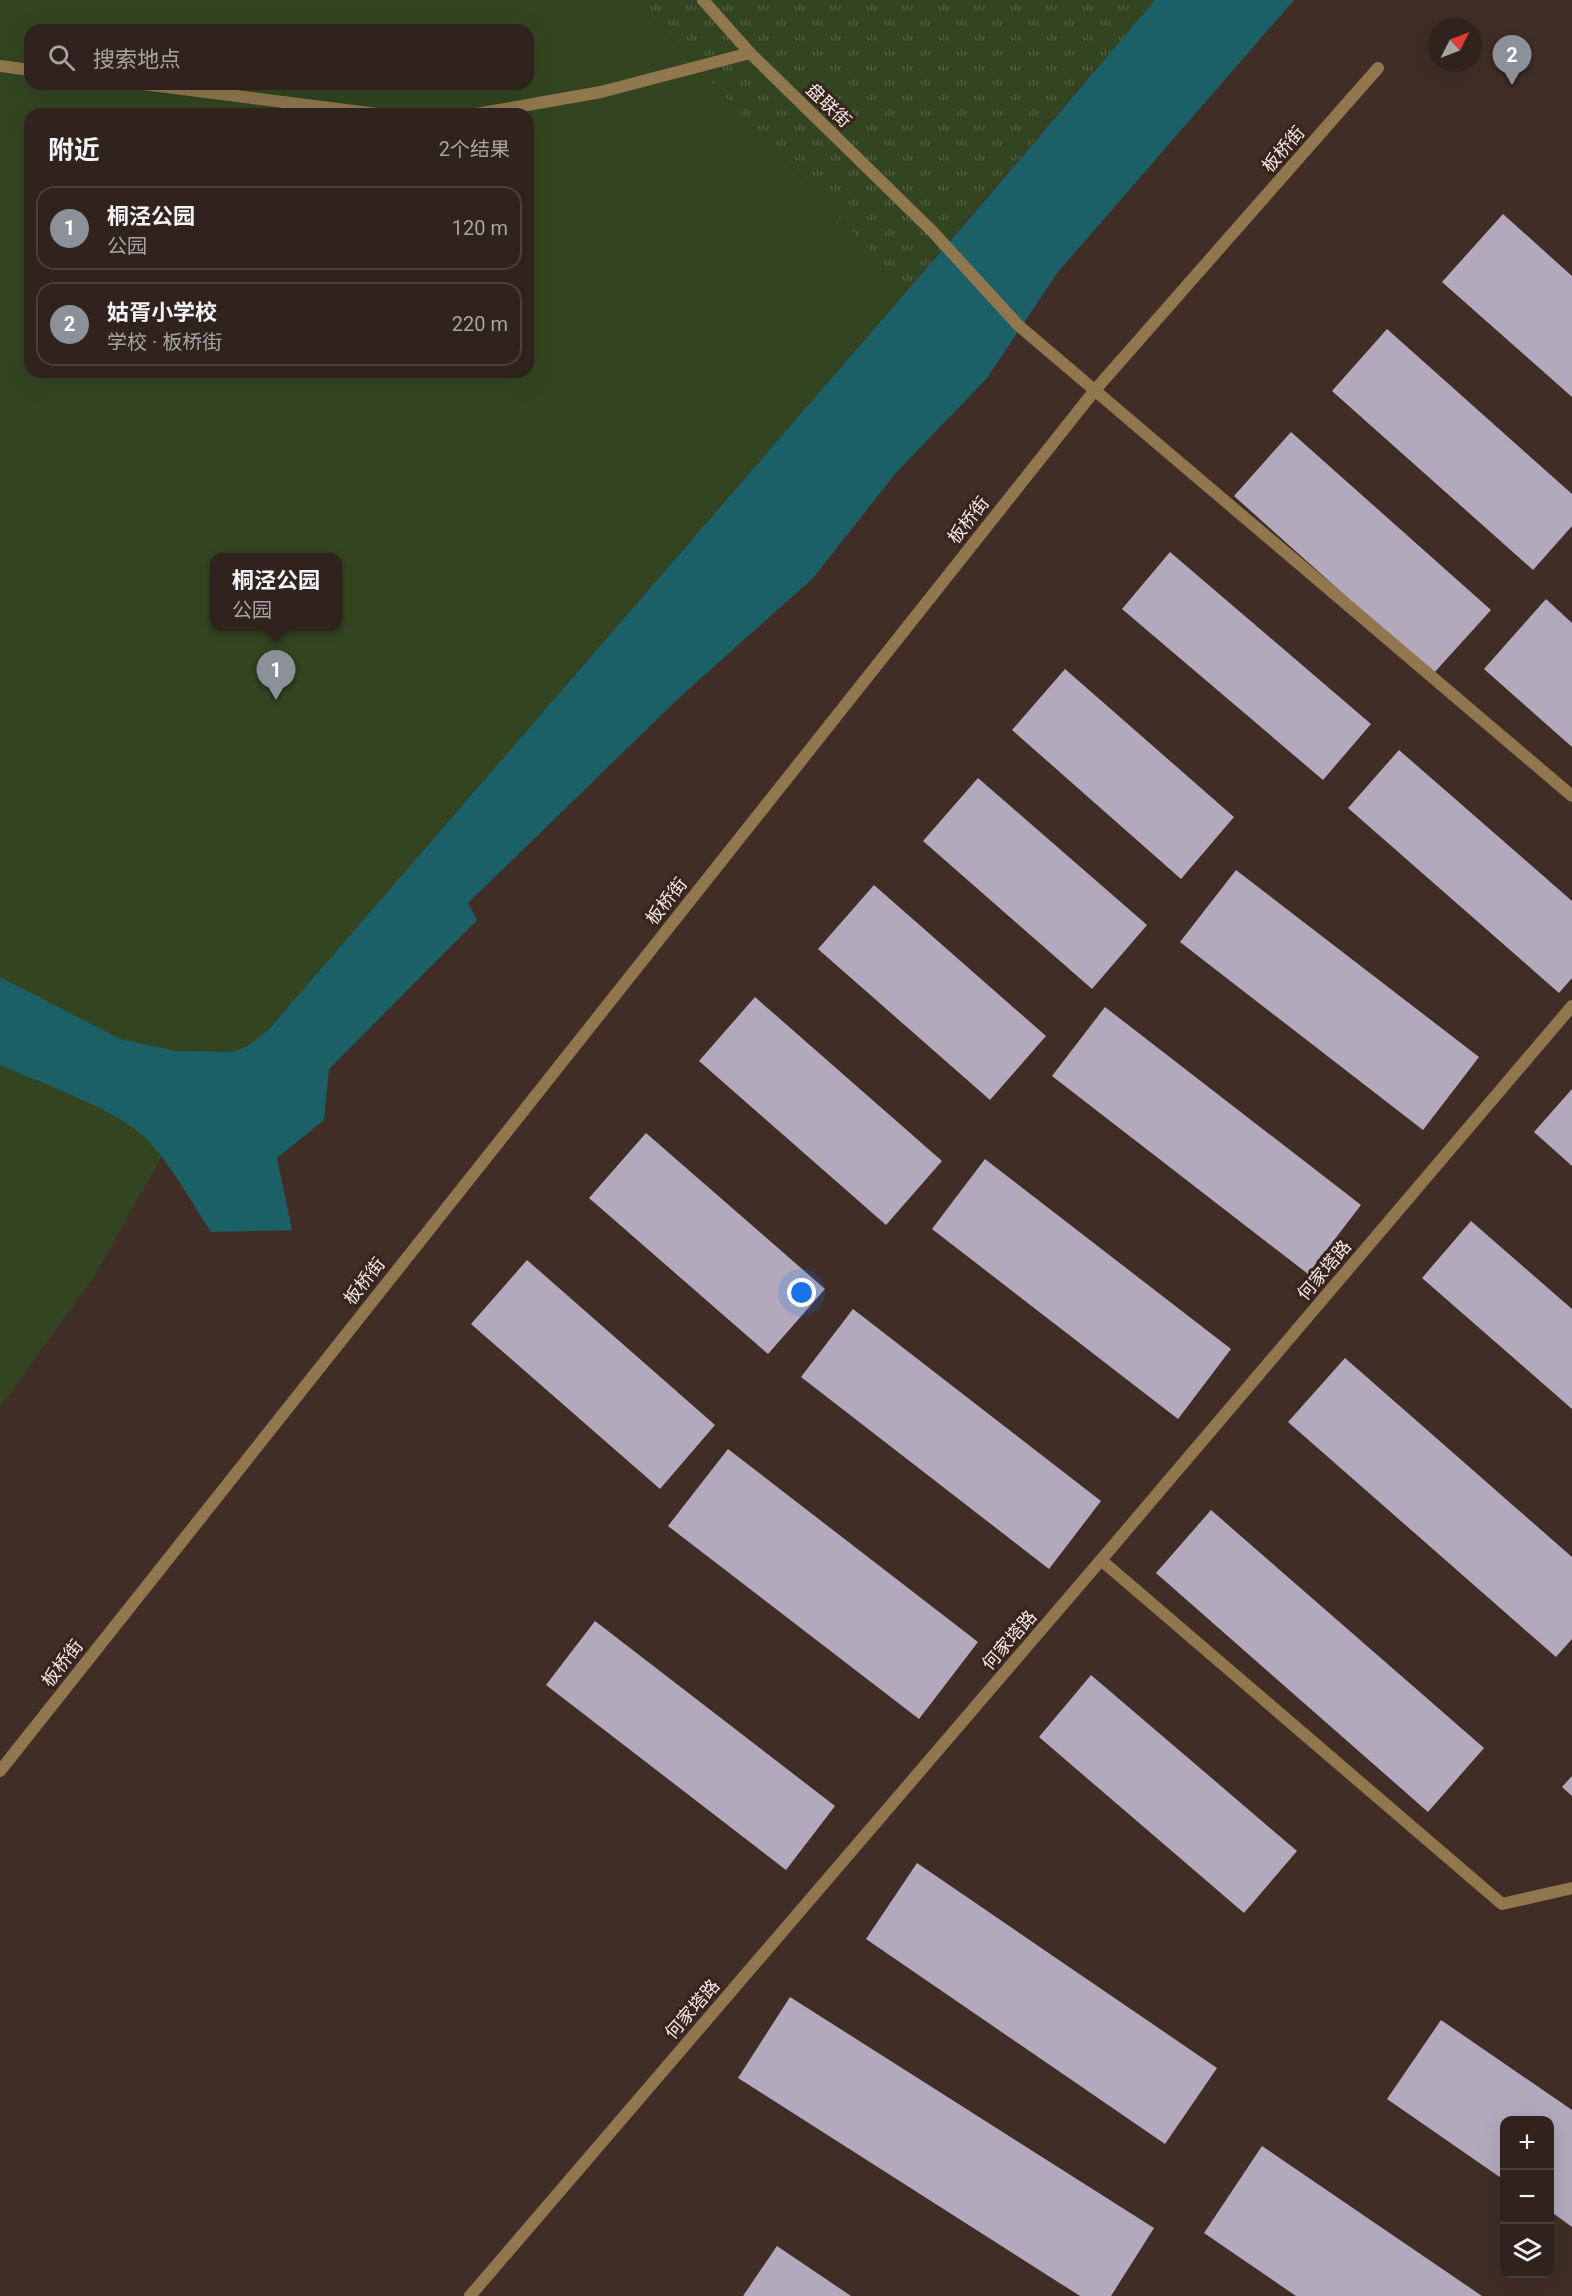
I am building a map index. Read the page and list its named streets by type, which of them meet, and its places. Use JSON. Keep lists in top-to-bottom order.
{
  "streets": {
    "street": ["盘联街", "板桥街", "何家塔路"]
  },
  "crossings": [
    ["盘联街", "板桥街"]
  ],
  "north": "top right",
  "page": {
    "search": "搜索地点",
    "pins": ["2", "1"],
    "heading": ["附近", "2个结果"],
    "list": [
      {
        "mark": "1",
        "name": "桐泾公园",
        "note": "公园",
        "value": "120 m"
      },
      {
        "mark": "2",
        "name": "姑胥小学校",
        "note": "学校 · 板桥街",
        "value": "220 m"
      }
    ],
    "popup": ["桐泾公园", "公园"],
    "map_buttons": ["+", "−"]
  }
}
